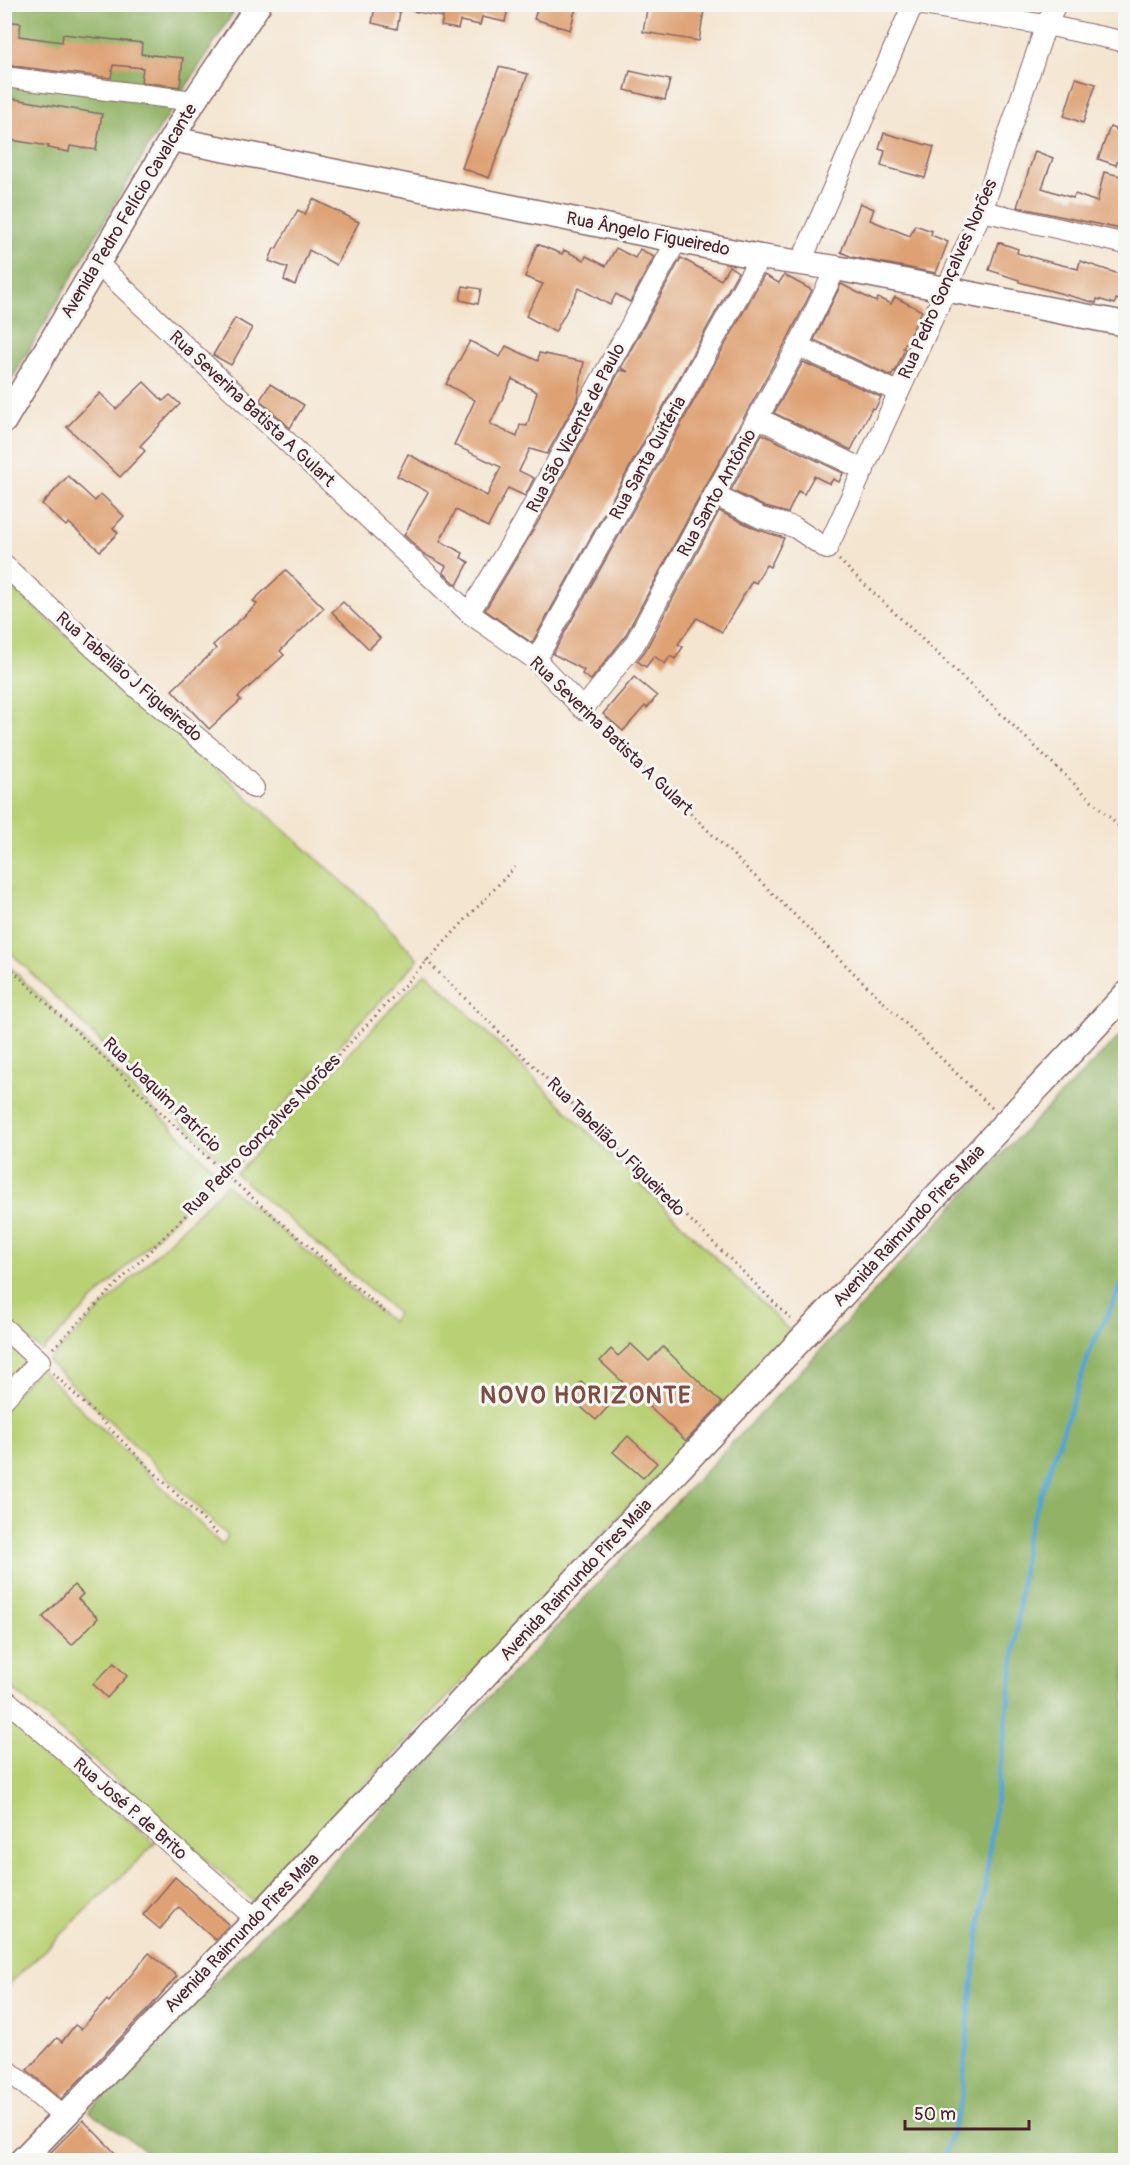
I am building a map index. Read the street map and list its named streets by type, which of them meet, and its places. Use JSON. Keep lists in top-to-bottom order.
{
  "streets": {
    "street": [
      "Avenida Pedro Felício Cavalcante",
      "Rua Ângelo Figueiredo",
      "Rua Pedro Gonçalves Norões",
      "Rua Severina Batista A Gulart",
      "Rua São Vicente de Paulo",
      "Rua Santa Quitéria",
      "Rua Santo Antônio",
      "Rua Tabelião J Figueiredo",
      "Avenida Raimundo Pires Maia",
      "Rua José P. de Brito"
    ],
    "path": ["Rua Joaquim Patrício"]
  },
  "crossings": [
    ["Avenida Pedro Felício Cavalcante", "Rua Ângelo Figueiredo"],
    ["Avenida Pedro Felício Cavalcante", "Rua Severina Batista A Gulart"],
    ["Rua Ângelo Figueiredo", "Rua Pedro Gonçalves Norões"],
    ["Rua Ângelo Figueiredo", "Rua São Vicente de Paulo"],
    ["Rua Ângelo Figueiredo", "Rua Santa Quitéria"],
    ["Rua Ângelo Figueiredo", "Rua Santo Antônio"],
    ["Rua Pedro Gonçalves Norões", "Rua Tabelião J Figueiredo"],
    ["Rua Pedro Gonçalves Norões", "Rua Joaquim Patrício"],
    ["Rua Severina Batista A Gulart", "Rua São Vicente de Paulo"],
    ["Rua Severina Batista A Gulart", "Rua Santa Quitéria"],
    ["Rua Severina Batista A Gulart", "Rua Santo Antônio"],
    ["Rua Severina Batista A Gulart", "Avenida Raimundo Pires Maia"],
    ["Rua Tabelião J Figueiredo", "Avenida Raimundo Pires Maia"],
    ["Avenida Raimundo Pires Maia", "Rua José P. de Brito"]
  ],
  "districts": ["NOVO HORIZONTE"],
  "scale_bar": "50 m"
}
